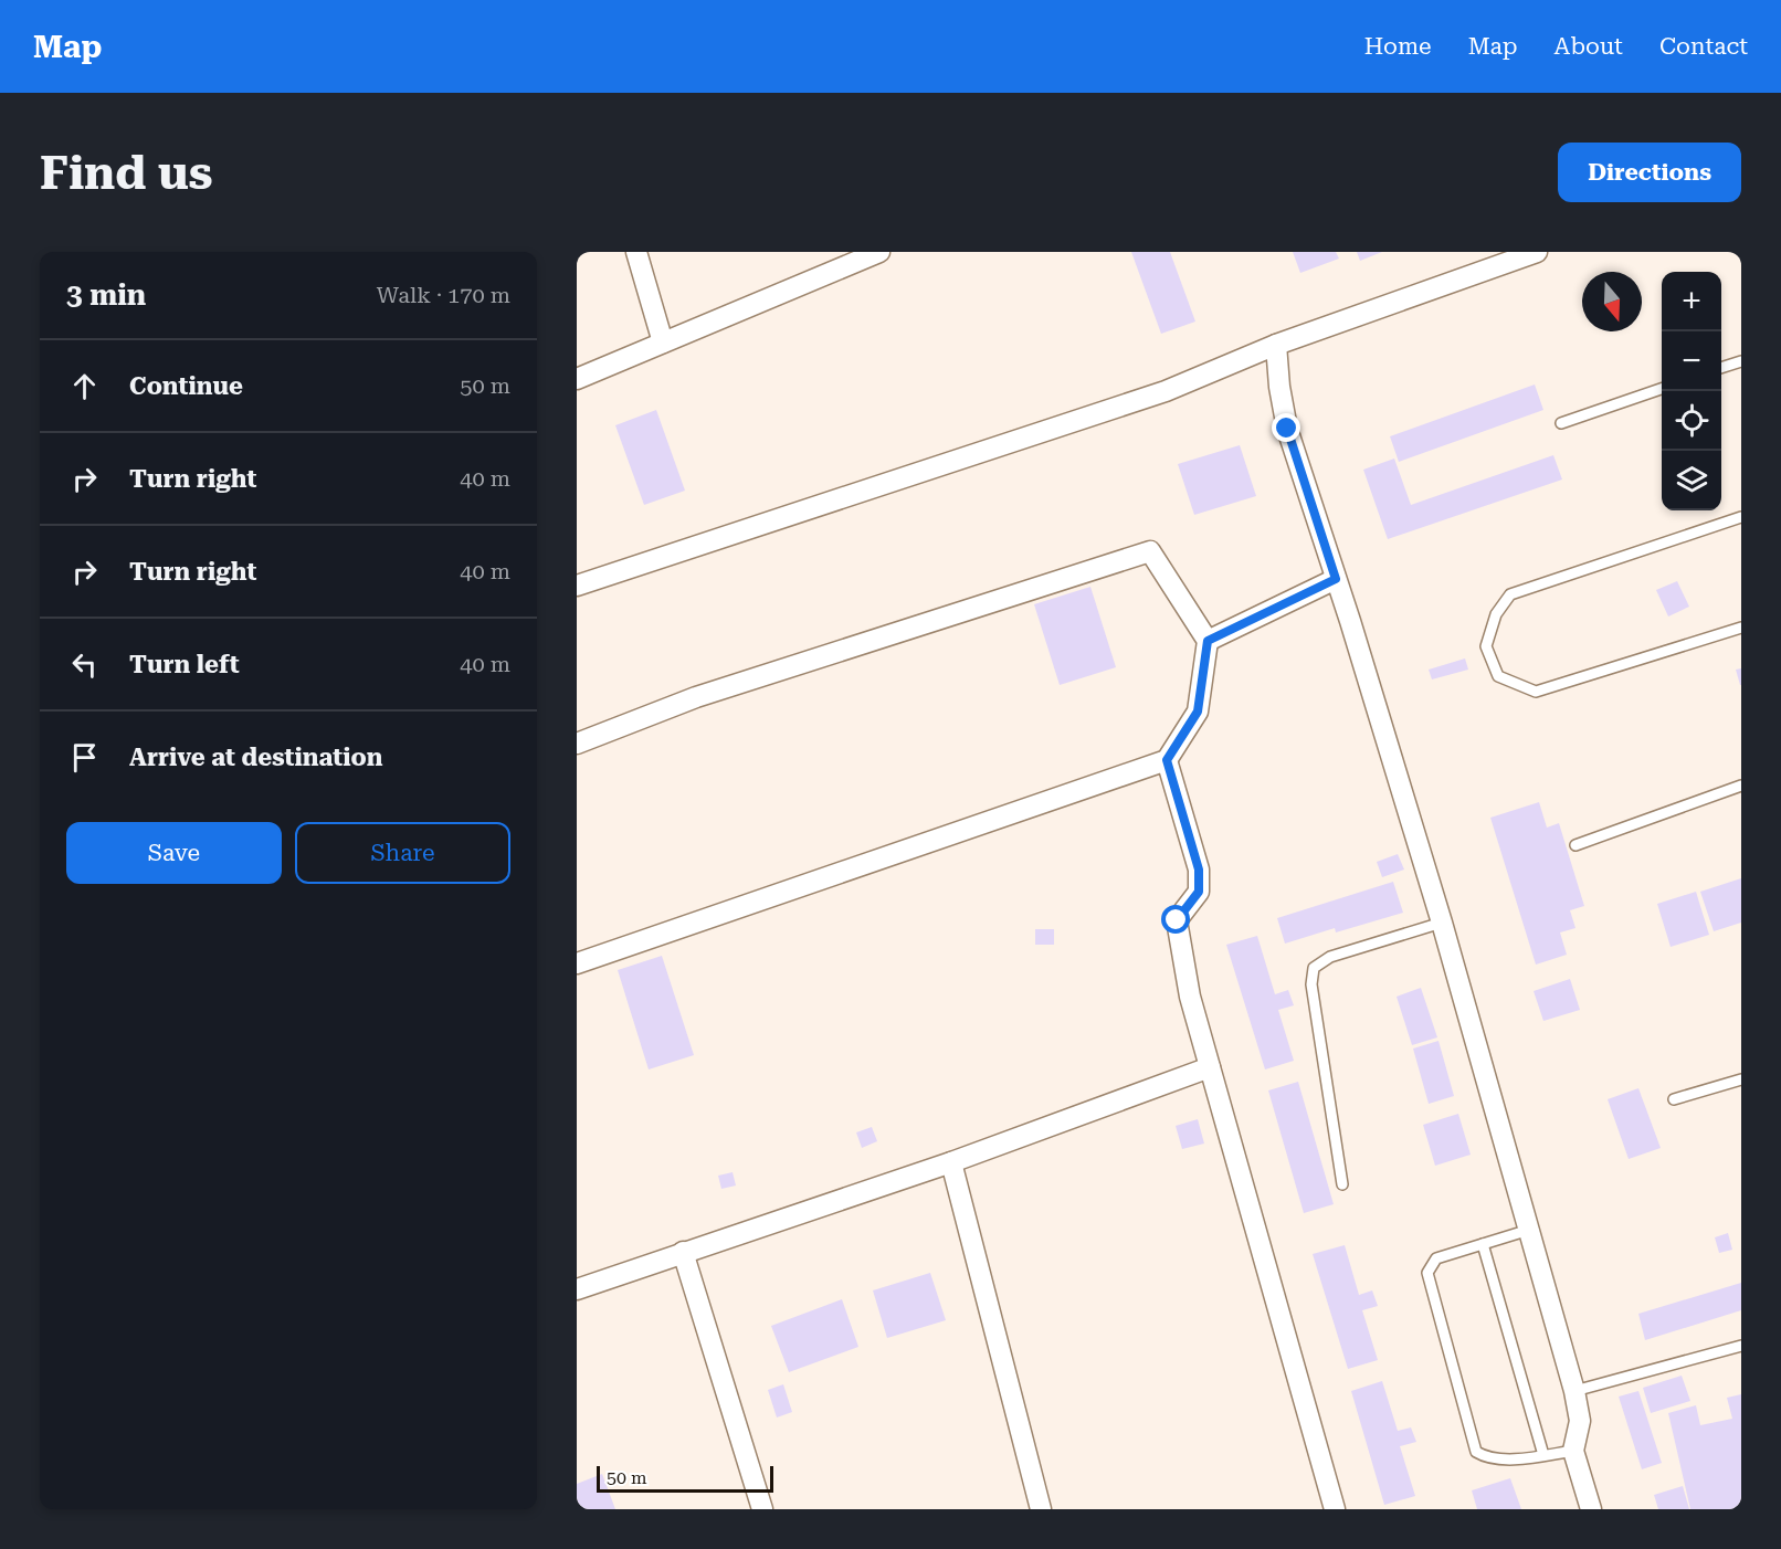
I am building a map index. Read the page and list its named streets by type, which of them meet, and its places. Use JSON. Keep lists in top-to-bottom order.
{
  "scale_bar": "50 m",
  "north": "bottom",
  "page": {
    "header": "Map",
    "nav": [
      "Home",
      "Map",
      "About",
      "Contact"
    ],
    "buttons": [
      "Directions",
      ["Save", "Share"]
    ],
    "title": "Find us",
    "heading": ["3 min", "Walk · 170 m"],
    "map_buttons": ["+", "−"],
    "list": [
      ["Continue", "50 m"],
      ["Turn right", "40 m"],
      ["Turn right", "40 m"],
      ["Turn left", "40 m"],
      "Arrive at destination"
    ],
    "scale": "50 m"
  }
}
